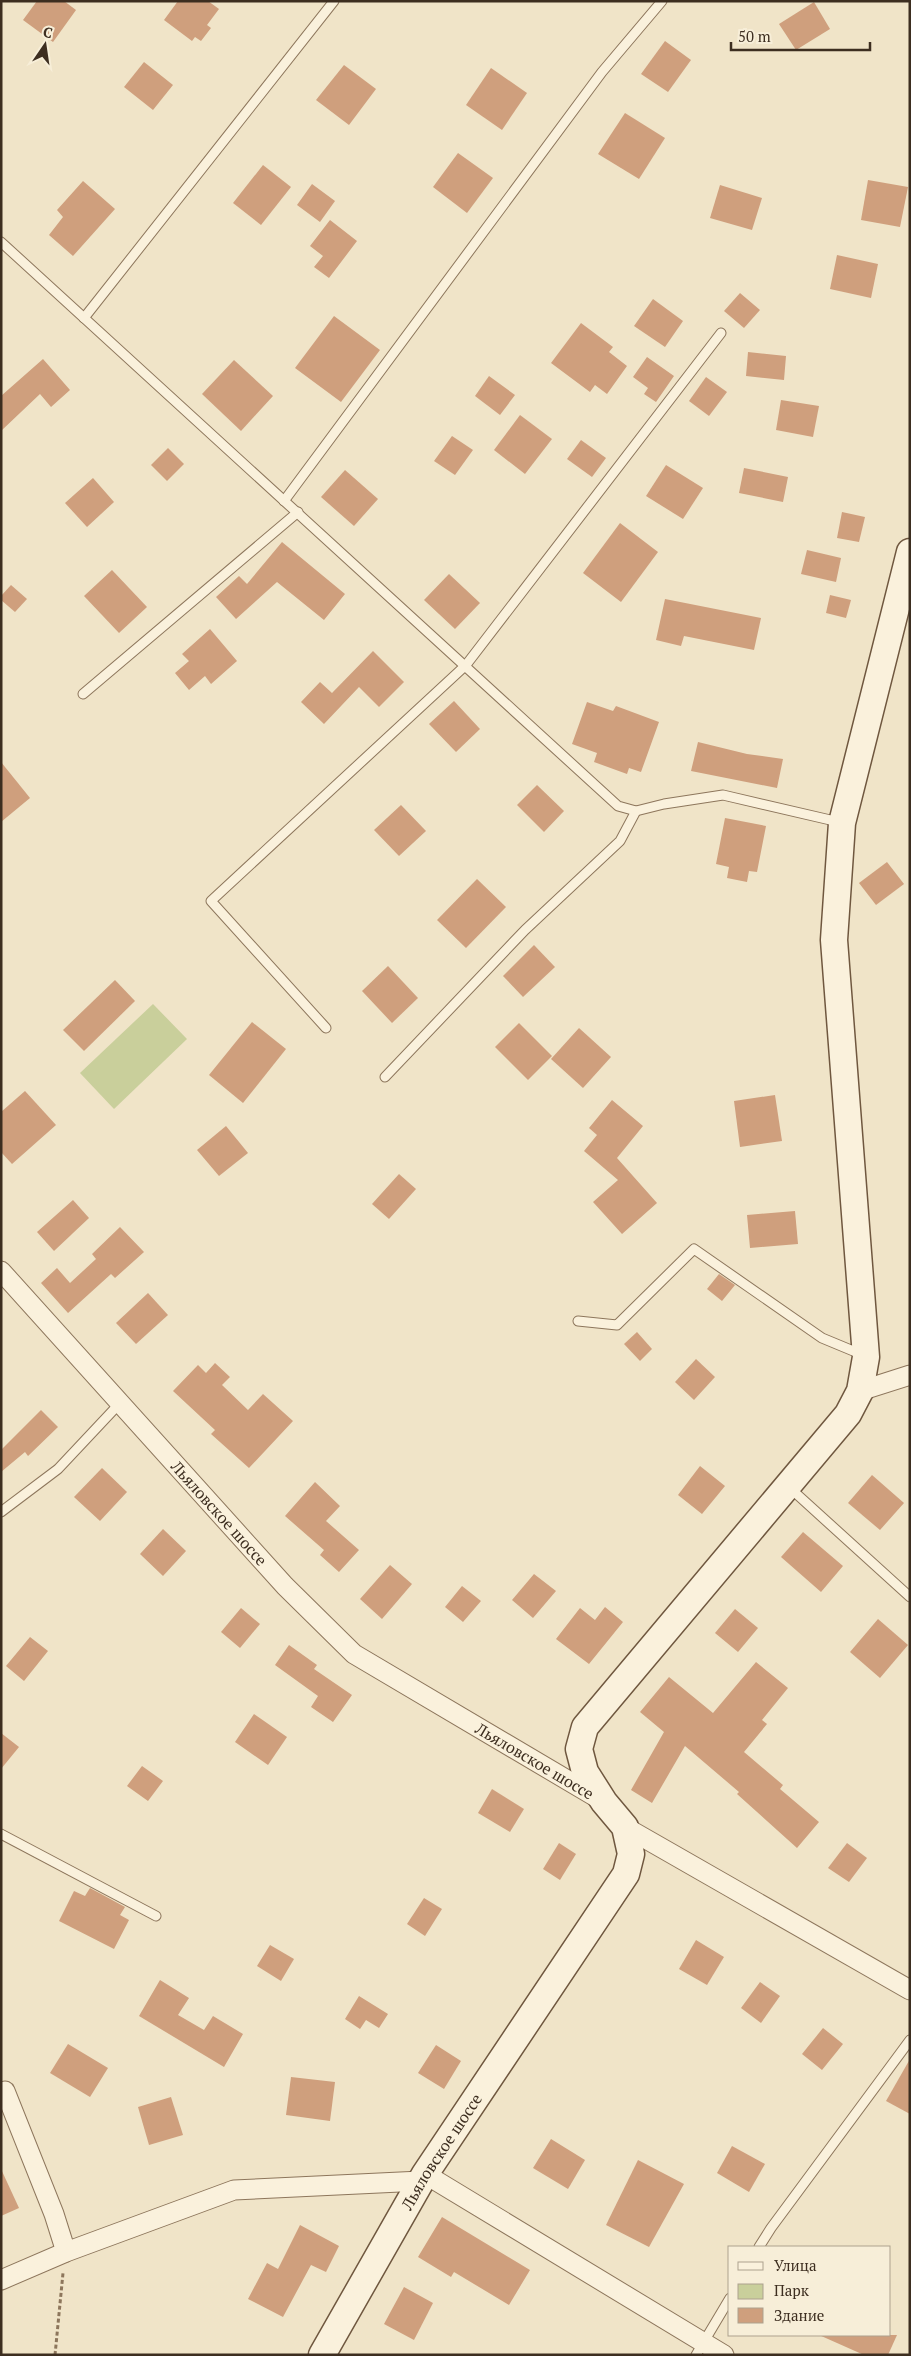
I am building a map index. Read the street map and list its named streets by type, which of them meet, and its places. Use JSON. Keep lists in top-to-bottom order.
{
  "streets": {
    "street": ["Льяловское шоссе"]
  },
  "legend": ["Улица", "Парк", "Здание"],
  "scale_bar": "50 m",
  "north": "top"
}
